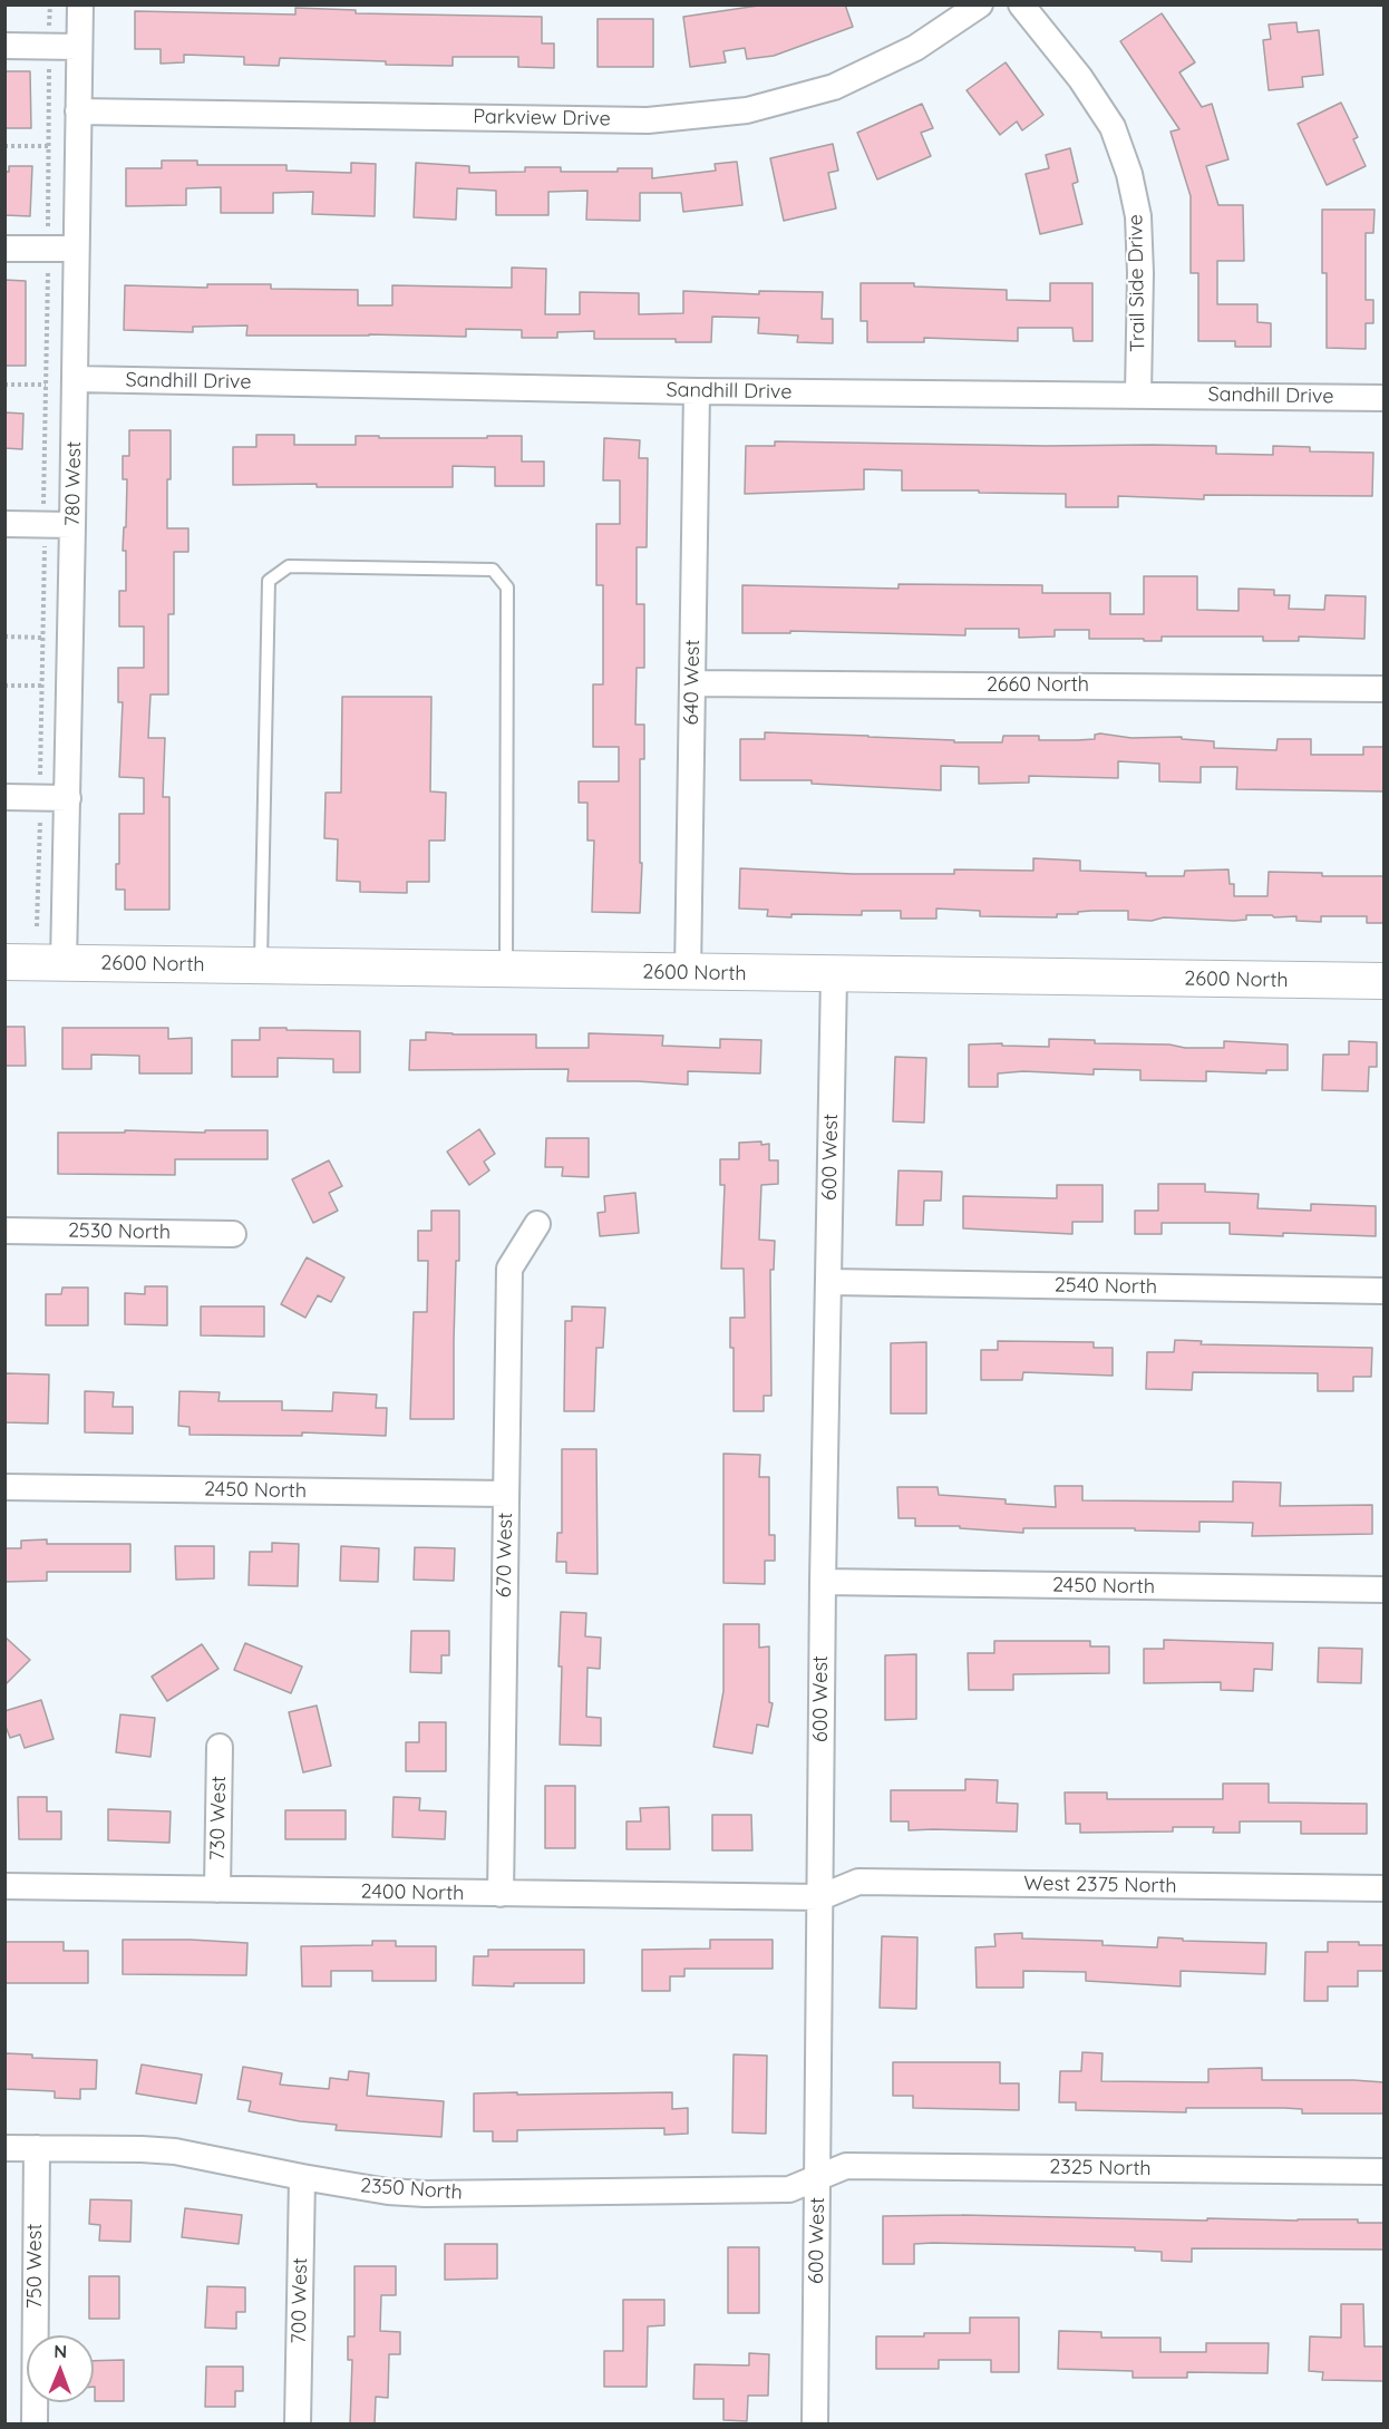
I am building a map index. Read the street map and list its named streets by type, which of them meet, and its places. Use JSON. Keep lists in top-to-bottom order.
{
  "streets": {
    "street": [
      "Parkview Drive",
      "Trail Side Drive",
      "Sandhill Drive",
      "780 West",
      "640 West",
      "2660 North",
      "2600 North",
      "600 West",
      "2530 North",
      "2540 North",
      "2450 North",
      "670 West",
      "730 West",
      "West 2375 North",
      "2400 North",
      "2325 North",
      "2350 North",
      "750 West",
      "700 West"
    ]
  },
  "crossings": [
    ["Parkview Drive", "780 West"],
    ["Trail Side Drive", "Sandhill Drive"],
    ["Sandhill Drive", "780 West"],
    ["Sandhill Drive", "640 West"],
    ["780 West", "2600 North"],
    ["640 West", "2660 North"],
    ["640 West", "2600 North"],
    ["2600 North", "600 West"],
    ["600 West", "2540 North"],
    ["600 West", "2450 North"],
    ["600 West", "West 2375 North"],
    ["600 West", "2400 North"],
    ["600 West", "2325 North"],
    ["600 West", "2350 North"],
    ["2450 North", "670 West"],
    ["670 West", "2400 North"],
    ["730 West", "2400 North"],
    ["West 2375 North", "2400 North"],
    ["2325 North", "2350 North"],
    ["2350 North", "750 West"],
    ["2350 North", "700 West"]
  ],
  "north": "top"
}
